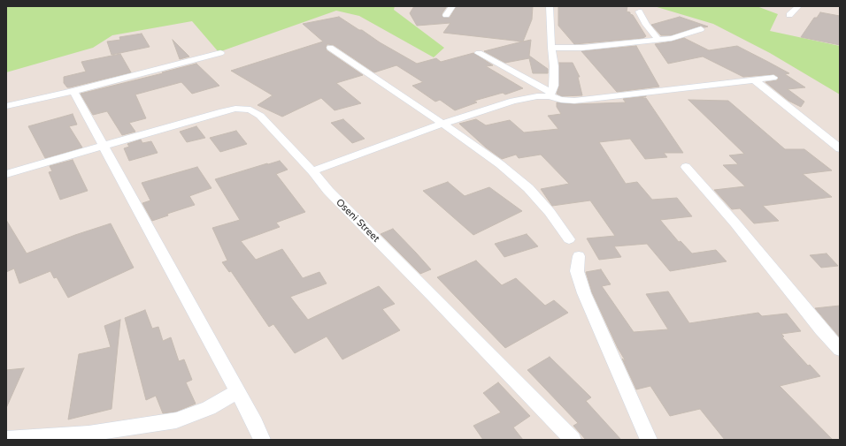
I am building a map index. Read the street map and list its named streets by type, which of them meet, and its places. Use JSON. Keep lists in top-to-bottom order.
{
  "streets": {
    "street": ["Oseni Street"]
  }
}
